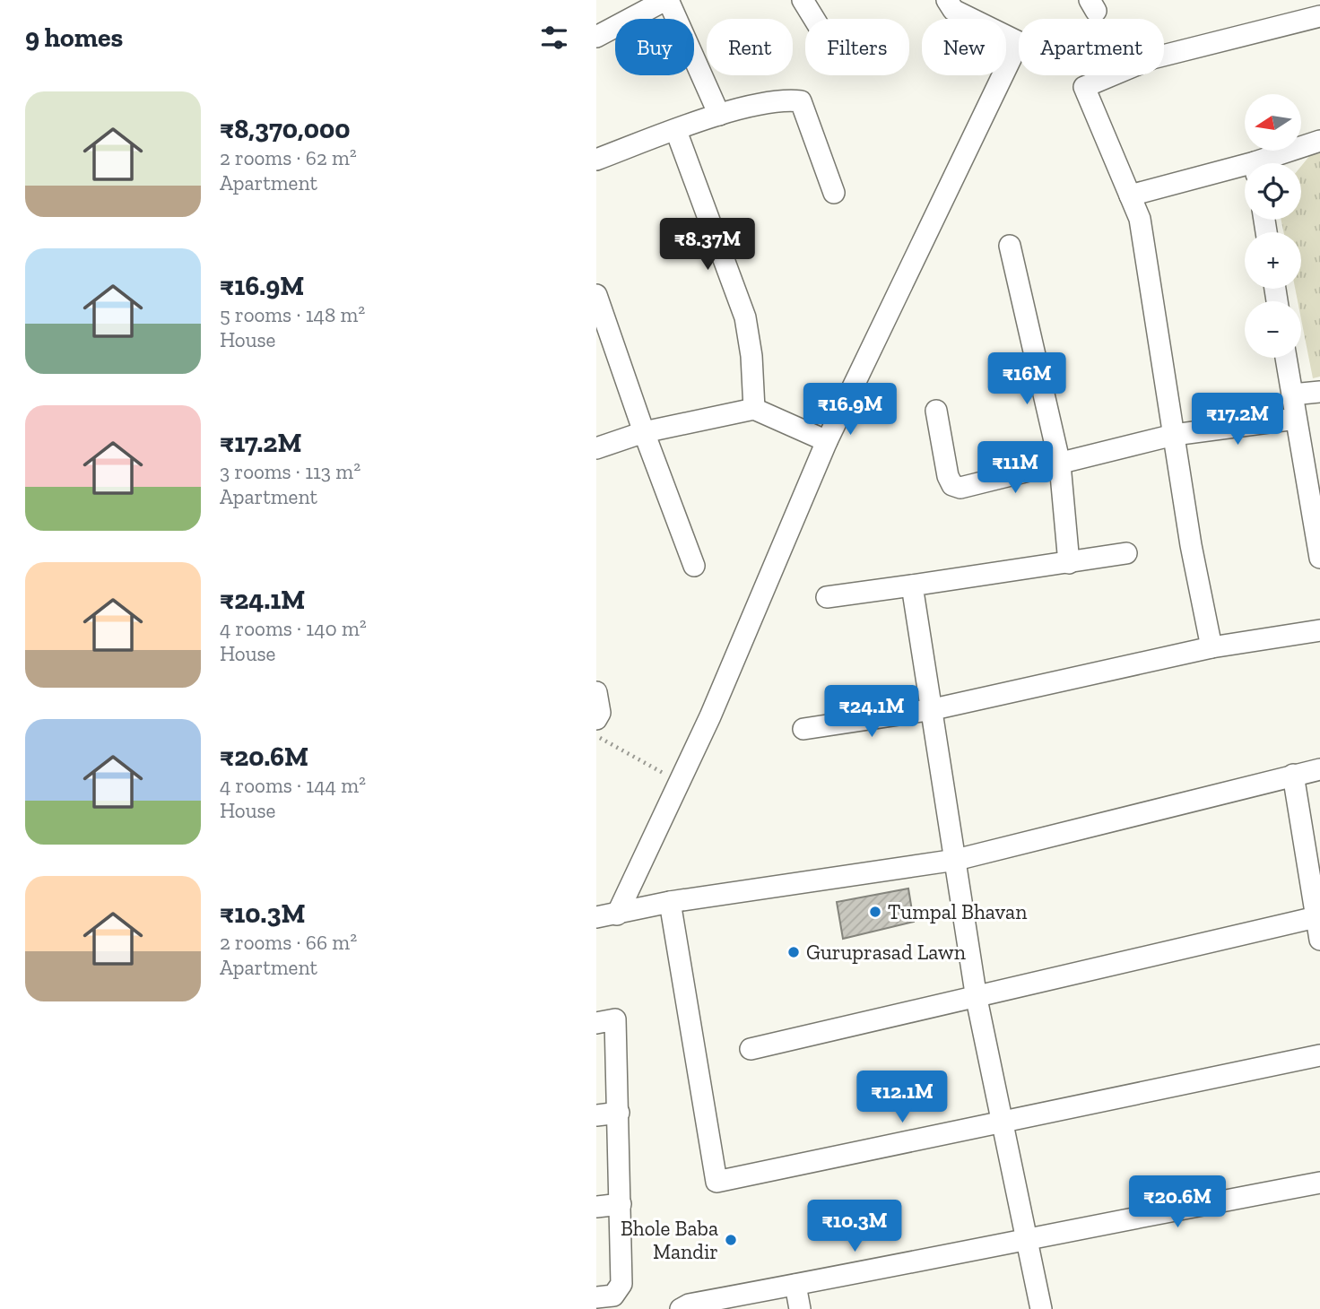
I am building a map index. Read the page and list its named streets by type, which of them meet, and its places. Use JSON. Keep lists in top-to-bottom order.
{
  "places": ["Tumpal Bhavan", "Guruprasad Lawn", "Bhole Baba Mandir"],
  "north": "left",
  "page": {
    "heading": "9 homes",
    "chip": [
      "Buy",
      "Rent",
      "Filters",
      "New",
      "Apartment"
    ],
    "list": [
      {
        "name": "₹8,370,000",
        "note": "2 rooms · 62 m² · Apartment"
      },
      {
        "name": "₹16.9M",
        "note": "5 rooms · 148 m² · House"
      },
      {
        "name": "₹17.2M",
        "note": "3 rooms · 113 m² · Apartment"
      },
      {
        "name": "₹24.1M",
        "note": "4 rooms · 140 m² · House"
      },
      {
        "name": "₹20.6M",
        "note": "4 rooms · 144 m² · House"
      },
      {
        "name": "₹10.3M",
        "note": "2 rooms · 66 m² · Apartment"
      }
    ],
    "map_buttons": ["+", "−"],
    "price": [
      "₹8.37M",
      "₹16M",
      "₹16.9M",
      "₹17.2M",
      "₹11M",
      "₹24.1M",
      "₹12.1M",
      "₹20.6M",
      "₹10.3M"
    ]
  }
}
